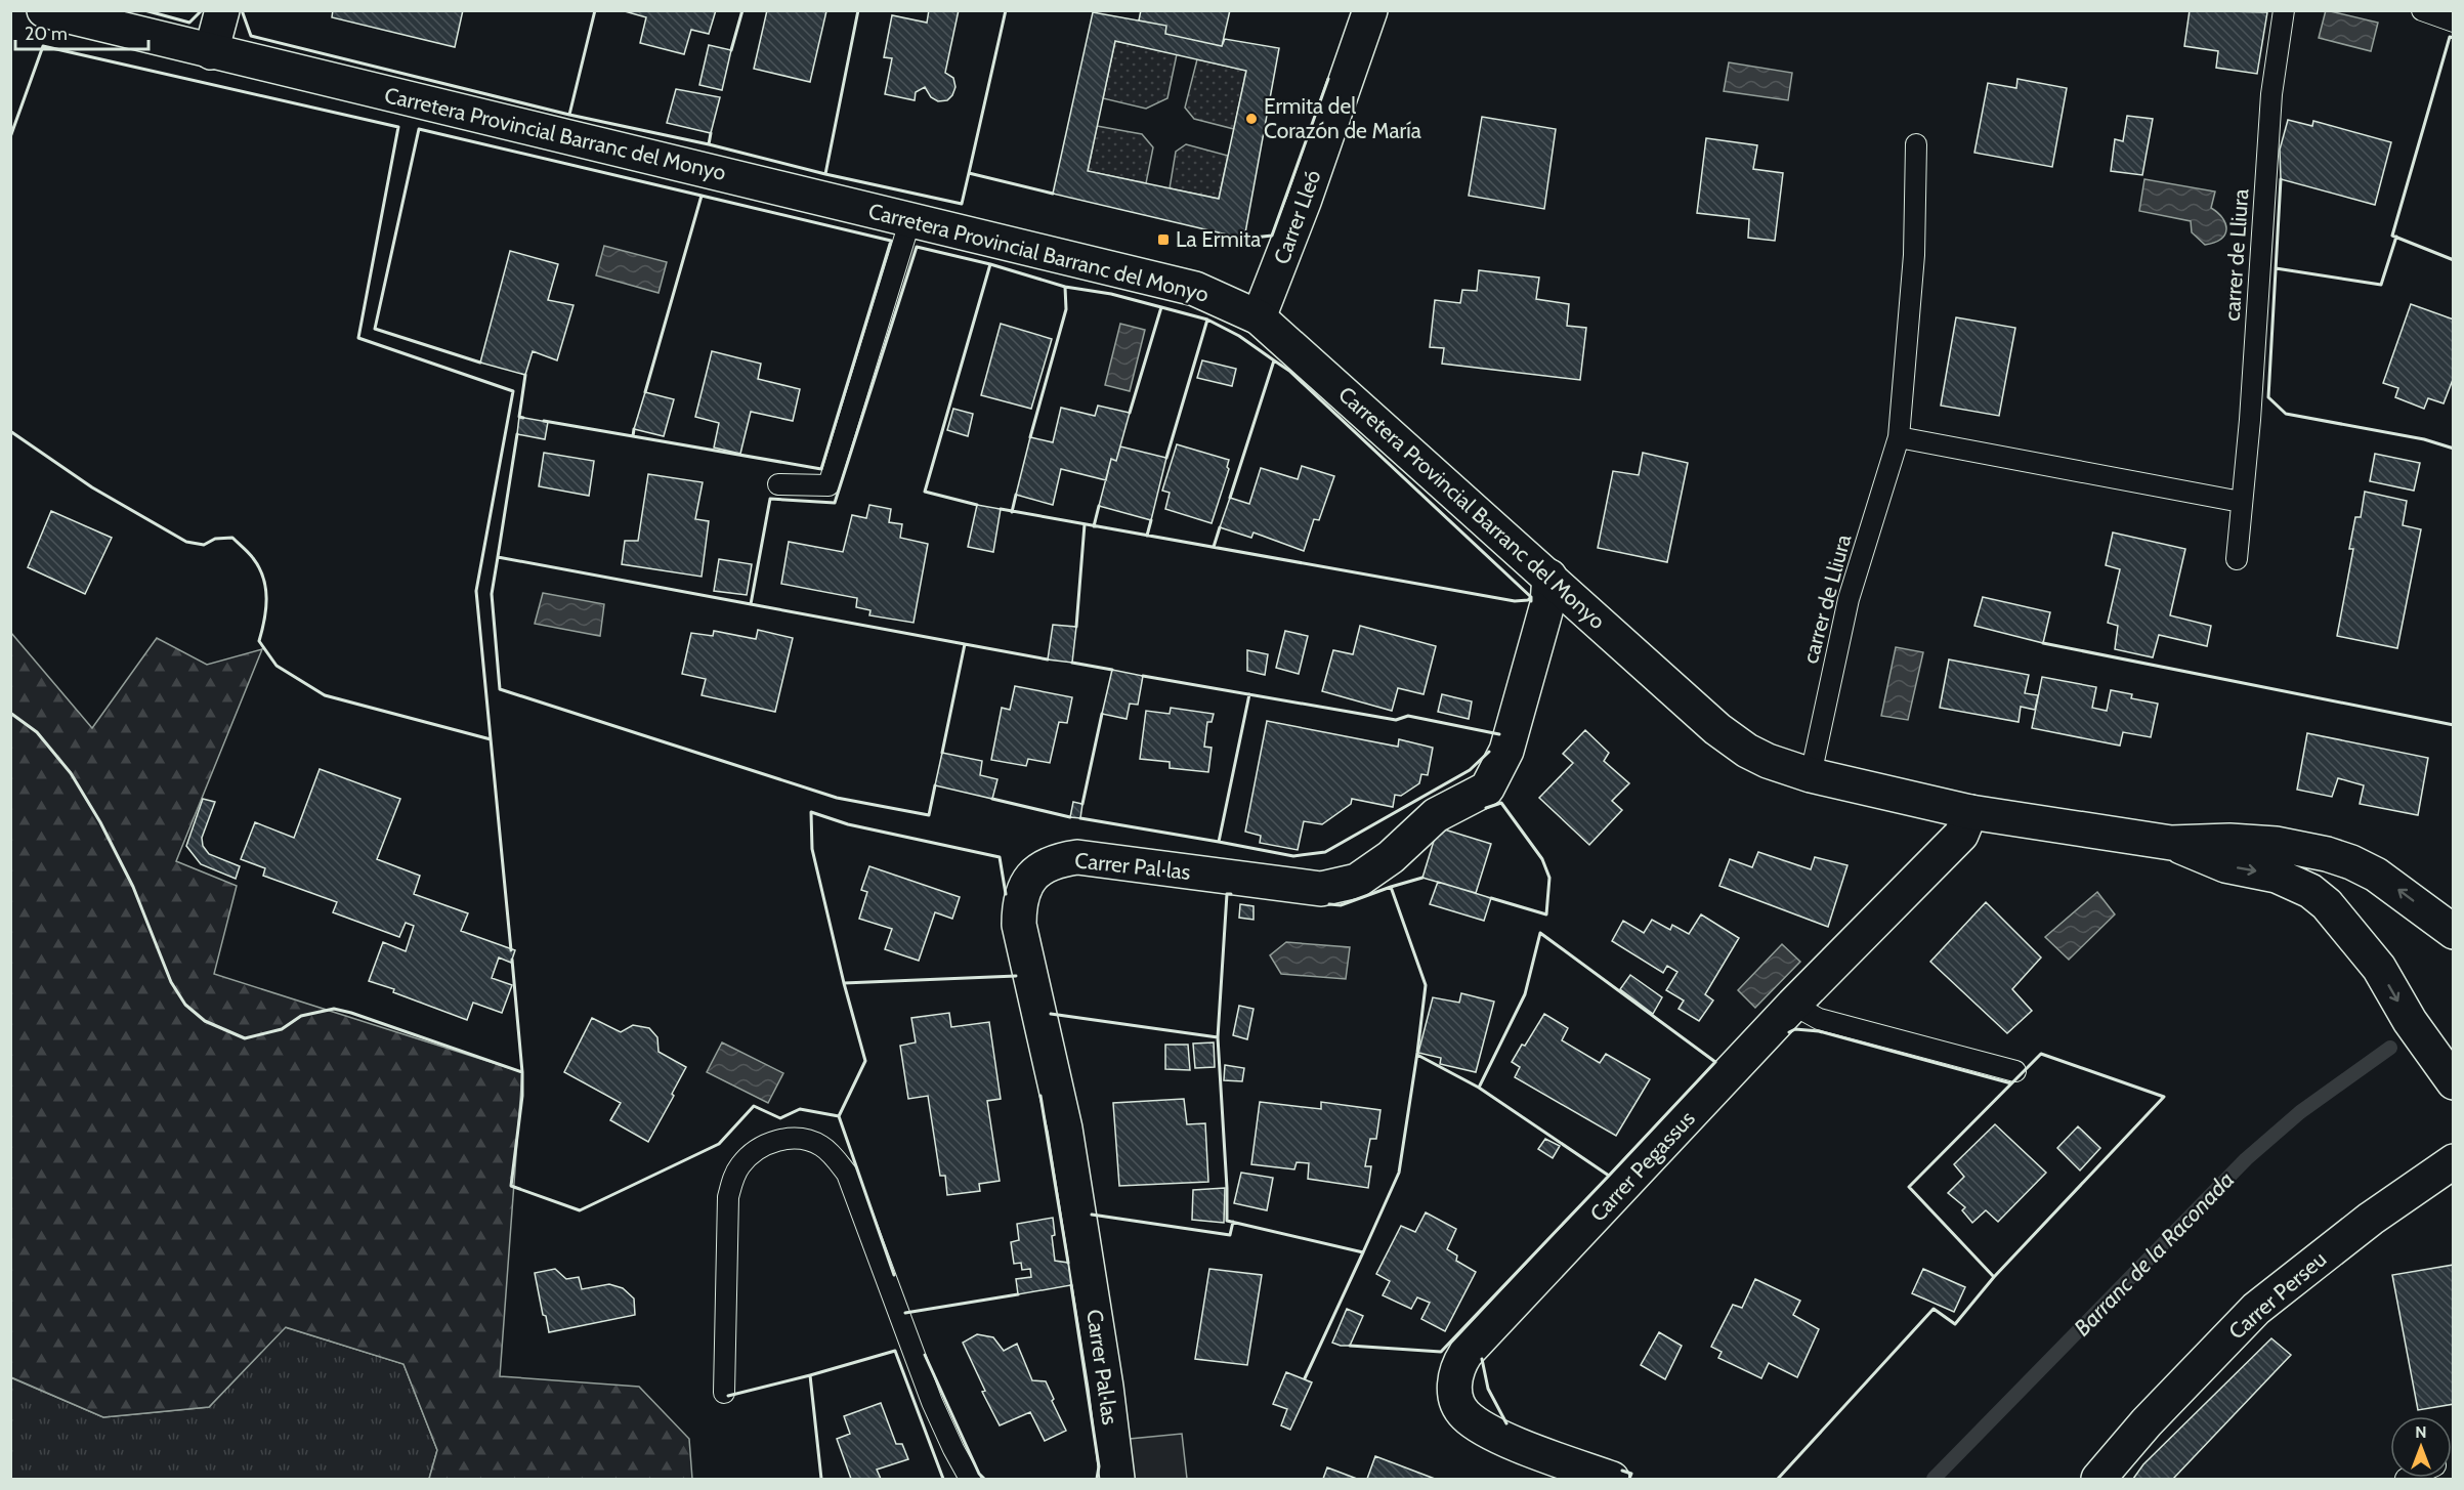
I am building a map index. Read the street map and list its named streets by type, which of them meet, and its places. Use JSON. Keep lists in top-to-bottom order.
{
  "streets": {
    "street": [
      "Carretera Provincial Barranc del Monyo",
      "Carrer Lleó",
      "Carrer Pal·las",
      "Carrer Pegassus",
      "Carrer Perseu"
    ],
    "lane": ["carrer de Lliura"]
  },
  "crossings": [
    ["Carretera Provincial Barranc del Monyo", "Carrer Lleó"],
    ["Carretera Provincial Barranc del Monyo", "carrer de Lliura"],
    ["Carretera Provincial Barranc del Monyo", "Carrer Pal·las"],
    ["Carretera Provincial Barranc del Monyo", "Carrer Pegassus"]
  ],
  "water": ["Barranc de la Raconada"],
  "places": {
    "other": ["Ermita del Corazón de María"],
    "transit": ["La Ermita"]
  },
  "scale_bar": "20 m",
  "north": "top"
}
